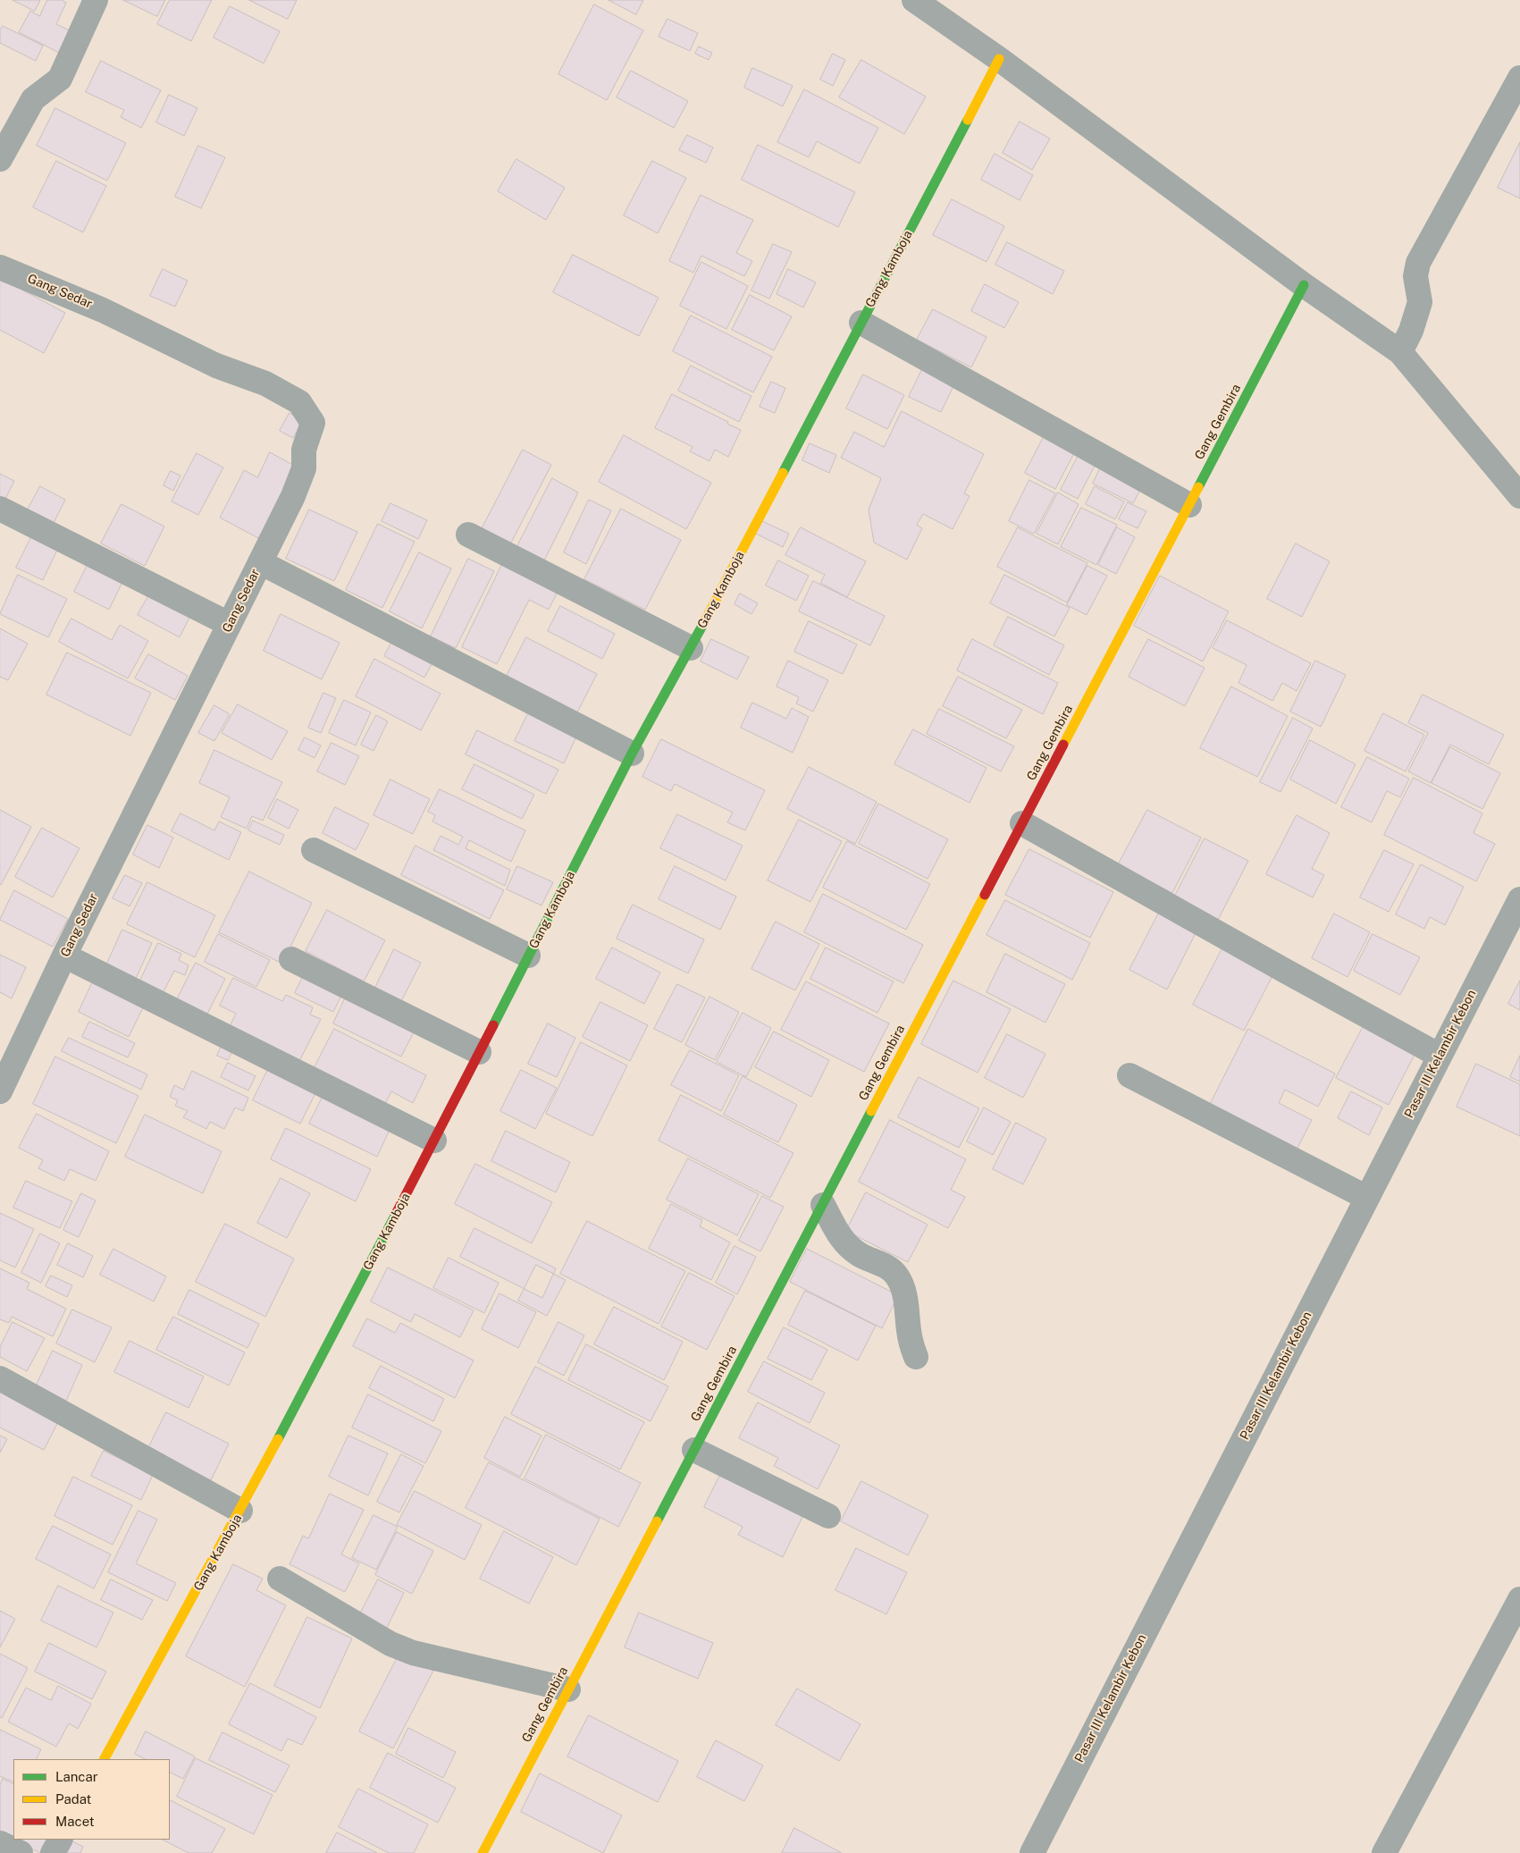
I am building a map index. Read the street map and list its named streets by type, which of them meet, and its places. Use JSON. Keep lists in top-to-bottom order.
{
  "streets": {
    "street": [
      "Gang Kamboja",
      "Gang Sedar",
      "Gang Gembira",
      "Pasar III Kelambir Kebon"
    ]
  },
  "legend": ["Lancar", "Padat", "Macet"]
}
